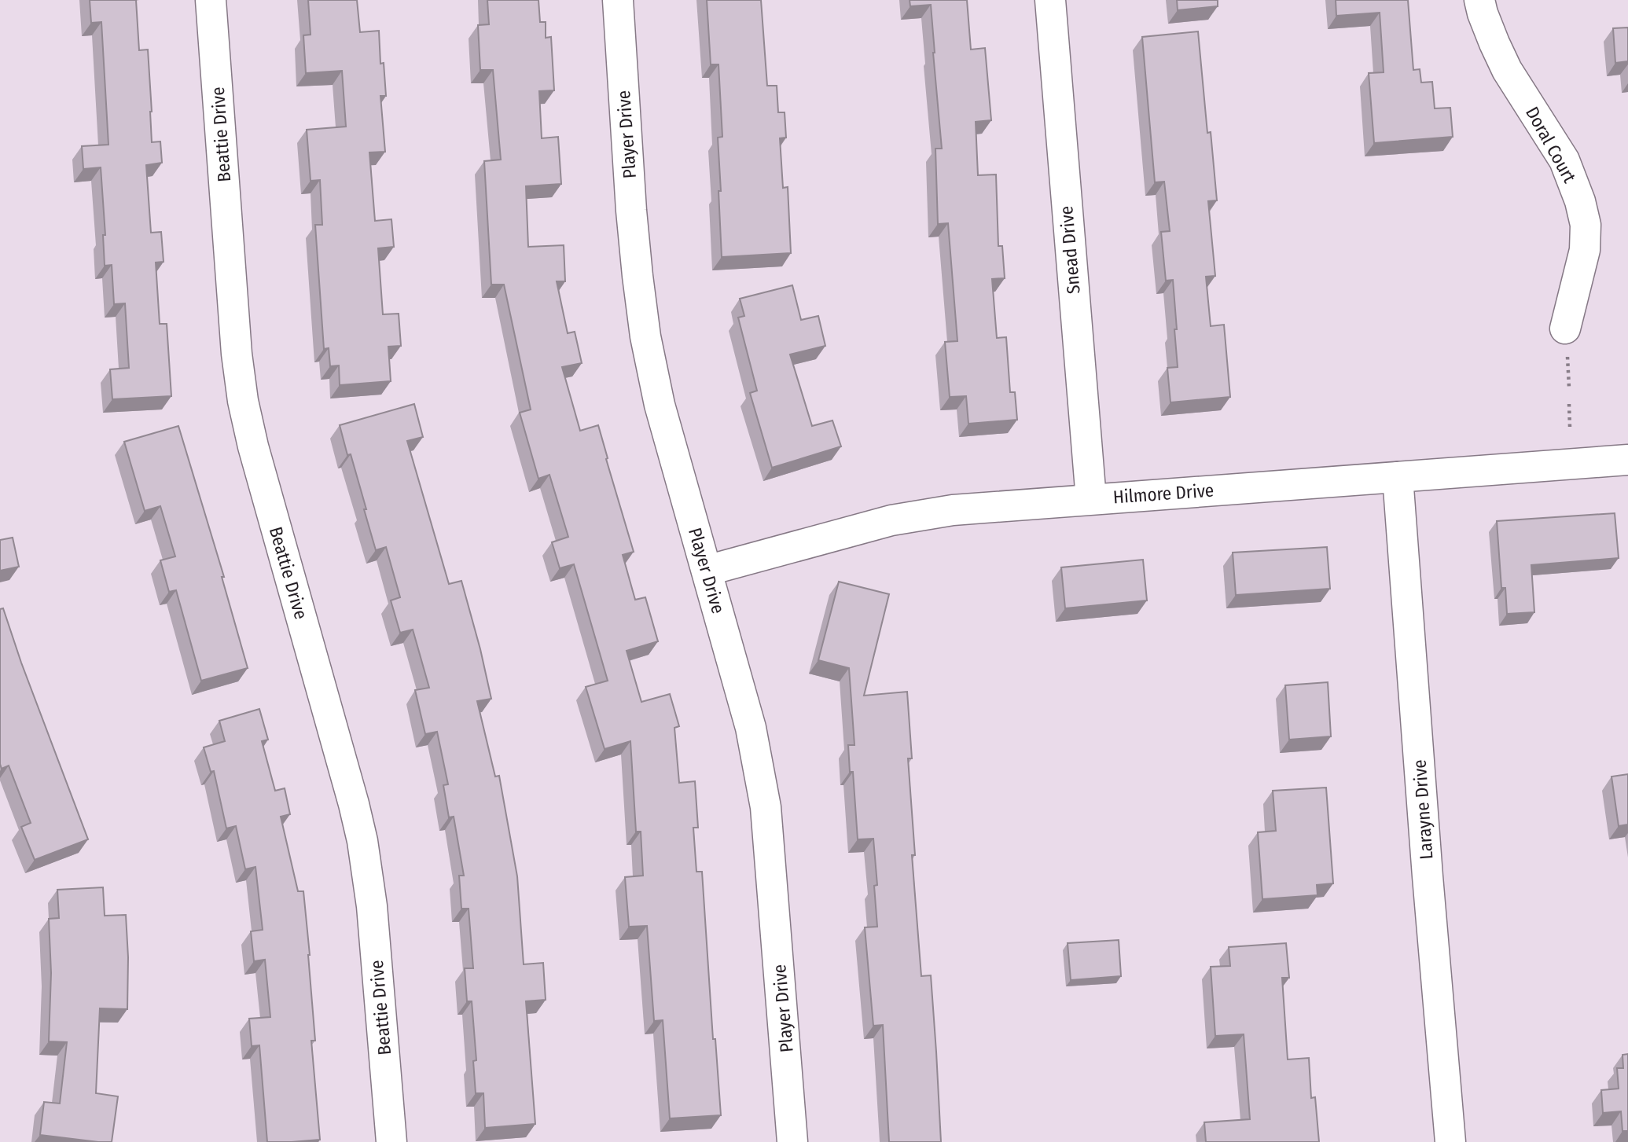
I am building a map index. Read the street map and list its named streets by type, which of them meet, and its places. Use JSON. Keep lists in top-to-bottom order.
{
  "streets": {
    "street": [
      "Beattie Drive",
      "Player Drive",
      "Doral Court",
      "Snead Drive",
      "Hilmore Drive",
      "Larayne Drive"
    ]
  },
  "crossings": [
    ["Player Drive", "Hilmore Drive"],
    ["Snead Drive", "Hilmore Drive"],
    ["Hilmore Drive", "Larayne Drive"]
  ]
}
